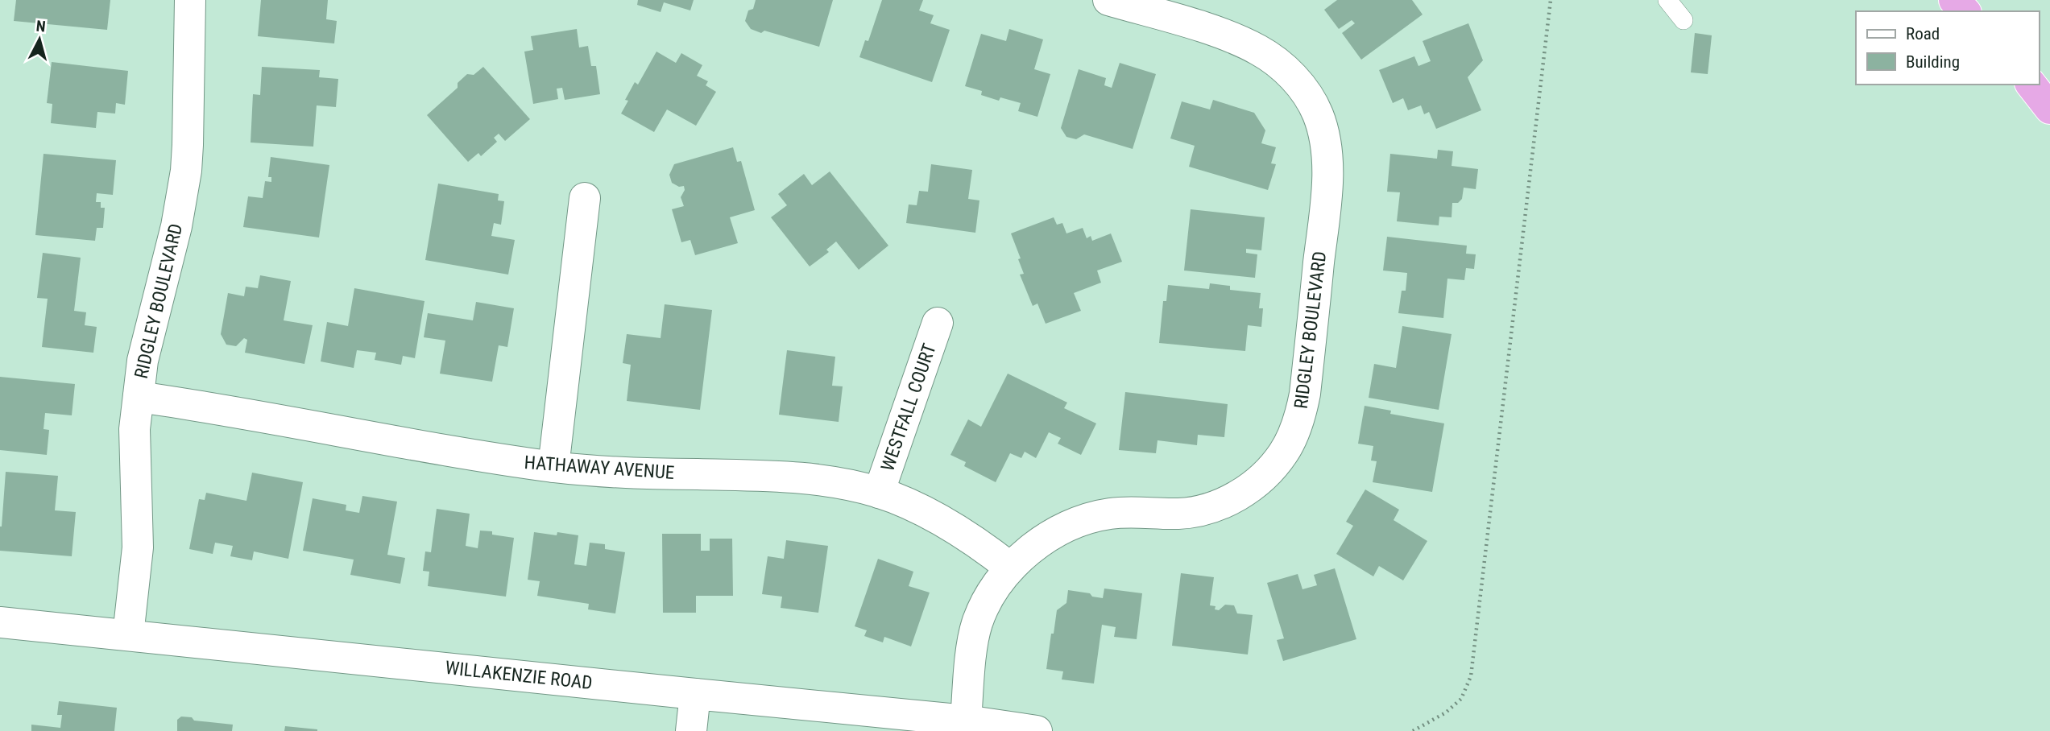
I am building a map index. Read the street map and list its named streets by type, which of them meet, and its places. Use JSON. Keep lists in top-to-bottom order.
{
  "streets": {
    "street": [
      "RIDGLEY BOULEVARD",
      "WESTFALL COURT",
      "HATHAWAY AVENUE",
      "WILLAKENZIE ROAD"
    ]
  },
  "crossings": [
    ["RIDGLEY BOULEVARD", "HATHAWAY AVENUE"],
    ["RIDGLEY BOULEVARD", "WILLAKENZIE ROAD"],
    ["WESTFALL COURT", "HATHAWAY AVENUE"]
  ],
  "legend": ["Road", "Building"],
  "north": "top"
}
